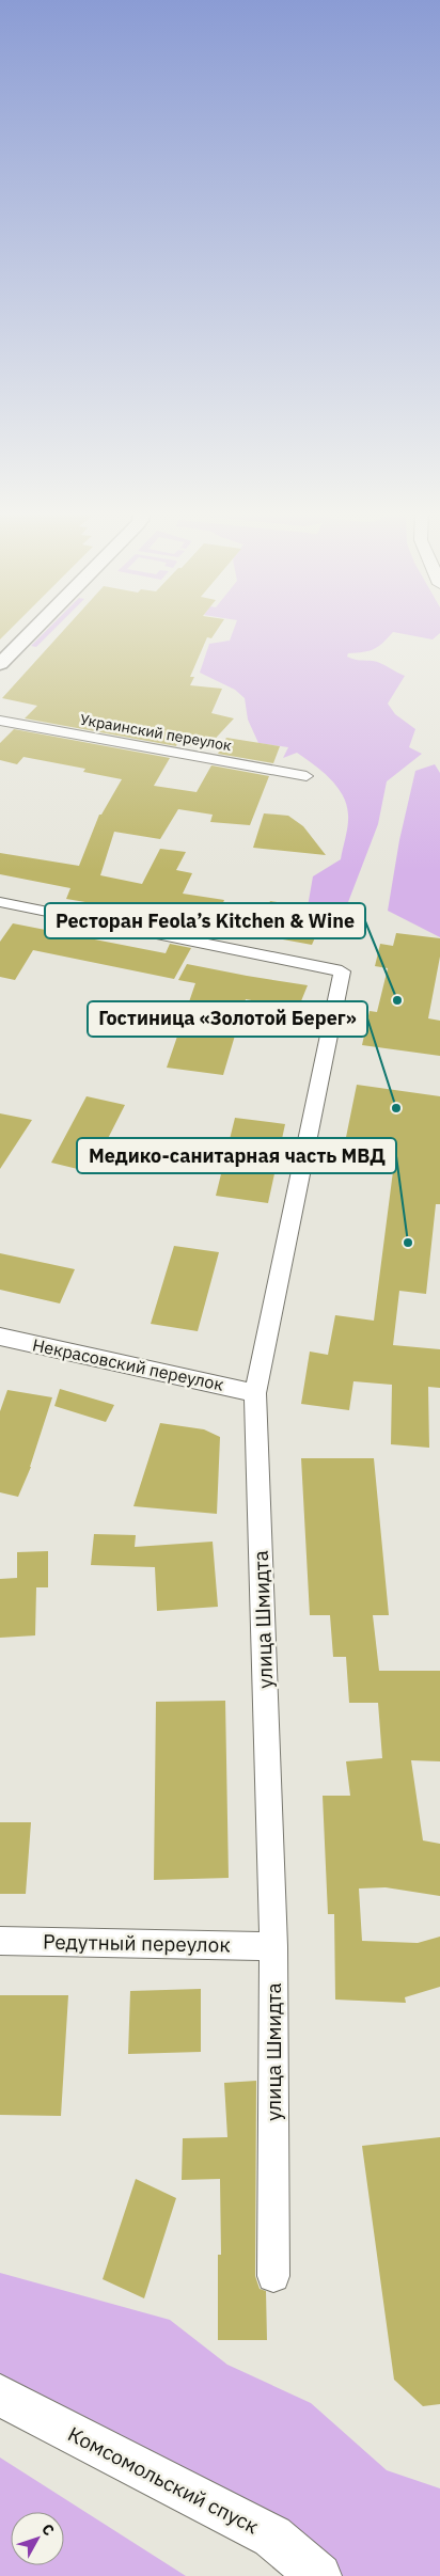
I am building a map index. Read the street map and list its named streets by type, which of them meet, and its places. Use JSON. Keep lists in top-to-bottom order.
{
  "streets": {
    "street": [
      "Украинский переулок",
      "Некрасовский переулок",
      "улица Шмидта",
      "Редутный переулок",
      "Комсомольский спуск"
    ]
  },
  "crossings": [
    ["Некрасовский переулок", "улица Шмидта"],
    ["улица Шмидта", "Редутный переулок"]
  ],
  "places": ["Ресторан Feola’s Kitchen & Wine", "Гостиница «Золотой Берег»", "Медико-санитарная часть МВД"],
  "north": "top right"
}
